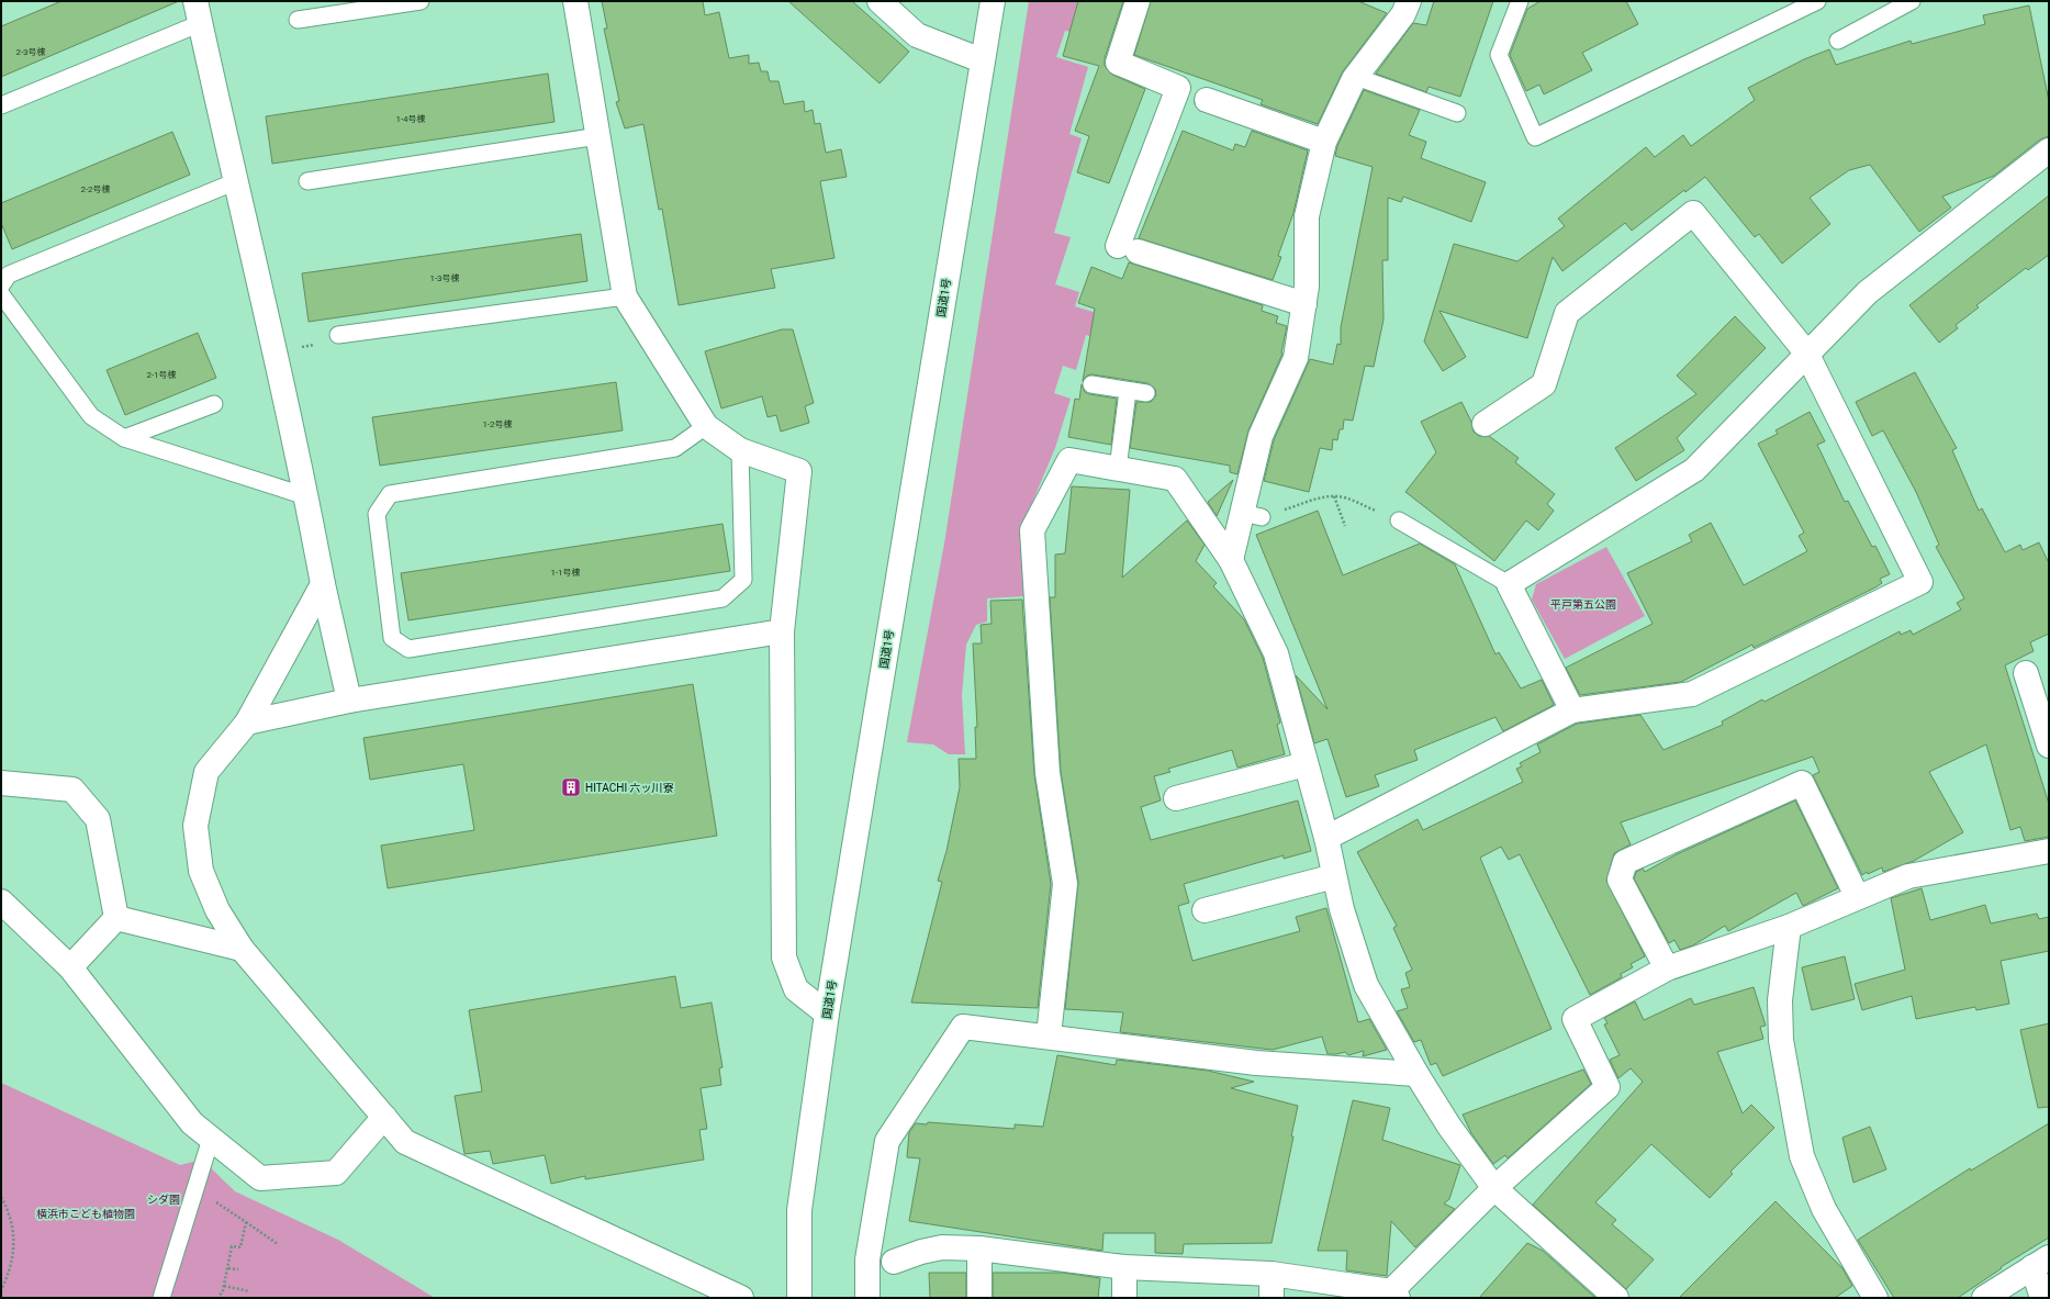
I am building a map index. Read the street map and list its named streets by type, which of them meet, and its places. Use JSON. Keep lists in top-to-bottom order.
{
  "streets": {
    "main road": ["国道1号"]
  },
  "parks": ["平戸第五公園", "シダ園", "横浜市こども植物園"],
  "places": {
    "building": ["HITACHI 六ッ川寮"]
  },
  "house_numbers": [
    "2-3号棟",
    "1-4号棟",
    "2-2号棟",
    "1-3号棟",
    "2-1号棟",
    "1-2号棟",
    "1-1号棟"
  ]
}
